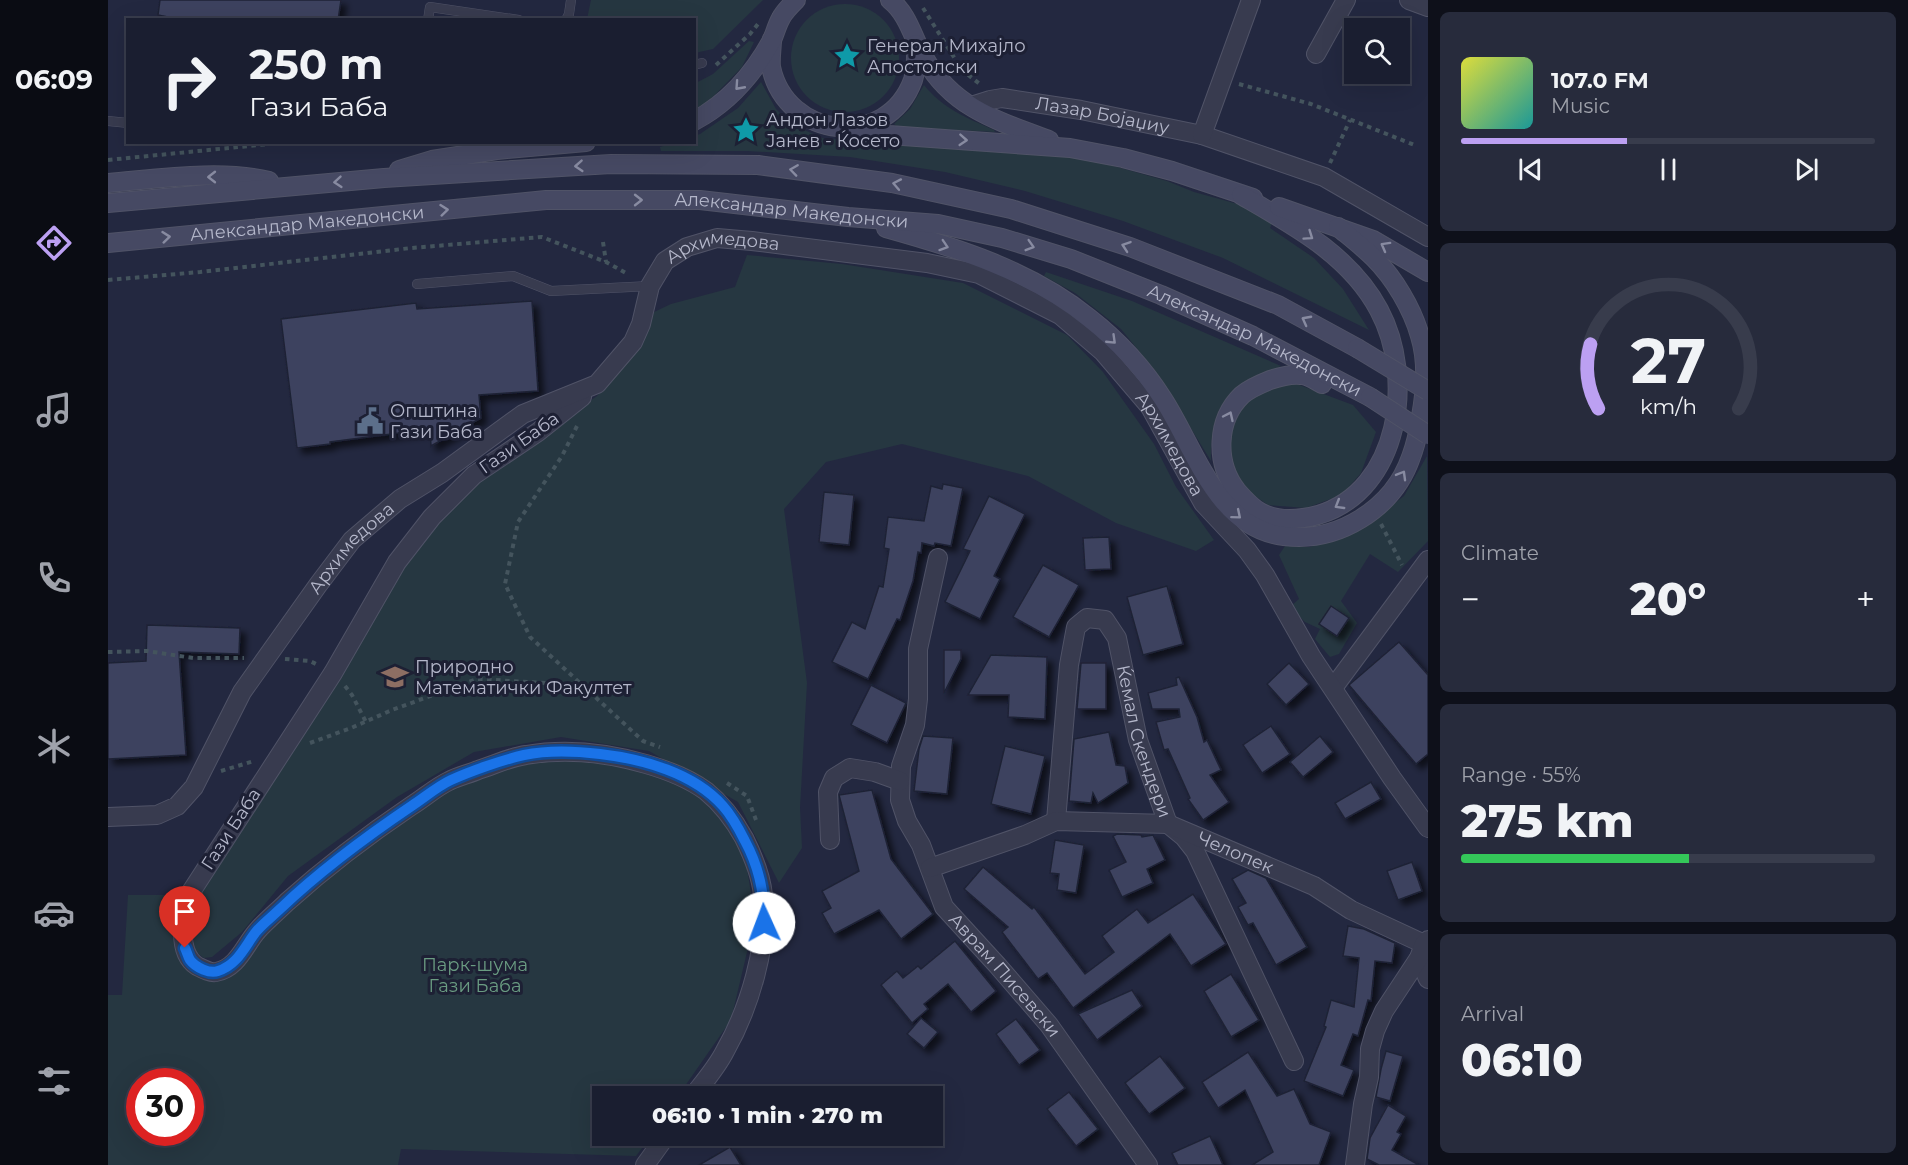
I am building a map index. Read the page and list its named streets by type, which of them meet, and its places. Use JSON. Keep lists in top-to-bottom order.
{
  "streets": {
    "street": [
      "Лазар Бојаџиу",
      "Александар Македонски",
      "Архимедова",
      "Гази Баба",
      "Ќемал Скендери",
      "Челопек",
      "Аврам Писевски"
    ]
  },
  "crossings": [
    ["Архимедова", "Гази Баба"],
    ["Ќемал Скендери", "Челопек"],
    ["Челопек", "Аврам Писевски"]
  ],
  "parks": ["Парк-шума Гази Баба"],
  "places": {
    "place": ["Генерал Михајло Апостолски", "Андон Лазов Јанев - Ќосето"],
    "public building": ["Општина Гази Баба"],
    "school or university": ["Природно Математички Факултет"]
  },
  "page": {
    "tabs": "06:09",
    "turn": ["250 m", "Гази Баба"],
    "song": ["107.0 FM", "Music"],
    "tile": [
      "Climate",
      ["Range · 55%", "275 km"],
      ["Arrival", "06:10"]
    ],
    "heat": ["−", "20°", "+"],
    "limit": "30",
    "trip": "06:10 · 1 min · 270 m",
    "gauge": ["27", "km/h"]
  }
}
